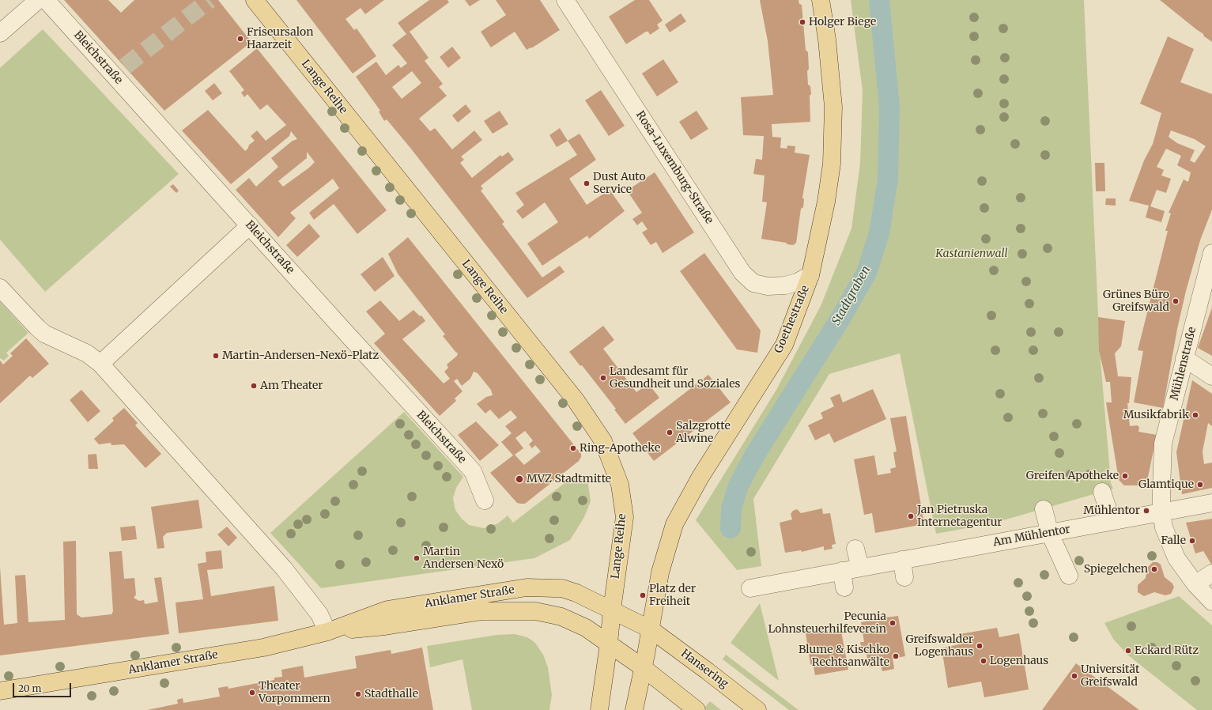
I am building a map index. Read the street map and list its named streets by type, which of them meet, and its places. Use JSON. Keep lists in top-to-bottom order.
{
  "streets": {
    "main road": [
      "Lange Reihe",
      "Goethestraße",
      "Anklamer Straße",
      "Hansering"
    ],
    "street": [
      "Bleichstraße",
      "Rosa-Luxemburg-Straße",
      "Mühlenstraße",
      "Am Mühlentor"
    ]
  },
  "crossings": [
    ["Lange Reihe", "Anklamer Straße"],
    ["Rosa-Luxemburg-Straße", "Goethestraße"],
    ["Goethestraße", "Anklamer Straße"],
    ["Goethestraße", "Hansering"],
    ["Mühlenstraße", "Am Mühlentor"],
    ["Anklamer Straße", "Hansering"]
  ],
  "water": ["Stadtgraben"],
  "parks": ["Kastanienwall"],
  "places": [
    "Holger Biege",
    "Friseursalon Haarzeit",
    "Dust Auto Service",
    "Grünes Büro Greifswald",
    "Martin-Andersen-Nexö-Platz",
    "Landesamt für Gesundheit und Soziales",
    "Am Theater",
    "Musikfabrik",
    "Salzgrotte Alwine",
    "Ring-Apotheke",
    "Greifen Apotheke",
    "MVZ Stadtmitte",
    "Glamtique",
    "Mühlentor",
    "Jan Pietruska Internetagentur",
    "Falle",
    "Martin Andersen Nexö",
    "Spiegelchen",
    "Platz der Freiheit",
    "Pecunia Lohnsteuerhilfeverein",
    "Greifswalder Logenhaus",
    "Eckard Rütz",
    "Blume & Kischko Rechtsanwälte",
    "Logenhaus",
    "Universität Greifswald",
    "Theater Vorpommern",
    "Stadthalle"
  ],
  "scale_bar": "20 m"
}
